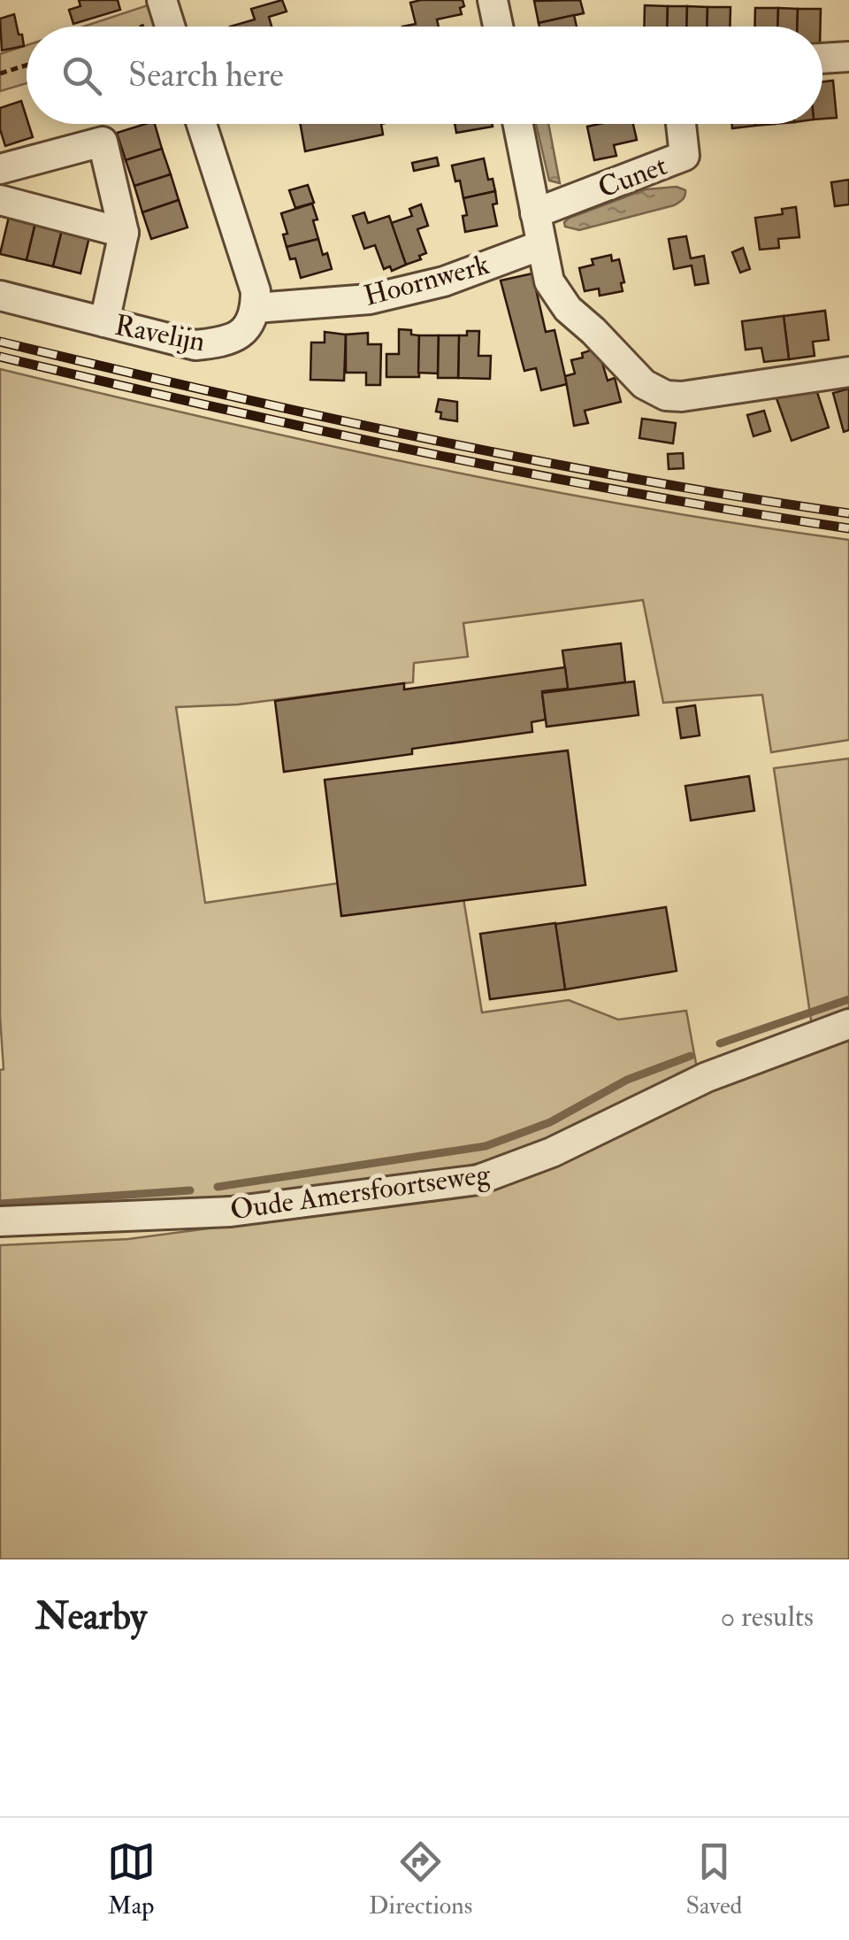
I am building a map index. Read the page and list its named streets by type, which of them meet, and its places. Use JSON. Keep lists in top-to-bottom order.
{
  "streets": {
    "street": [
      "Cunet",
      "Hoornwerk",
      "Ravelijn",
      "Oude Amersfoortseweg"
    ]
  },
  "crossings": [
    ["Hoornwerk", "Ravelijn"]
  ],
  "page": {
    "search": "Search here",
    "heading": ["Nearby", "0 results"],
    "nav": ["Map", "Directions", "Saved"]
  }
}
